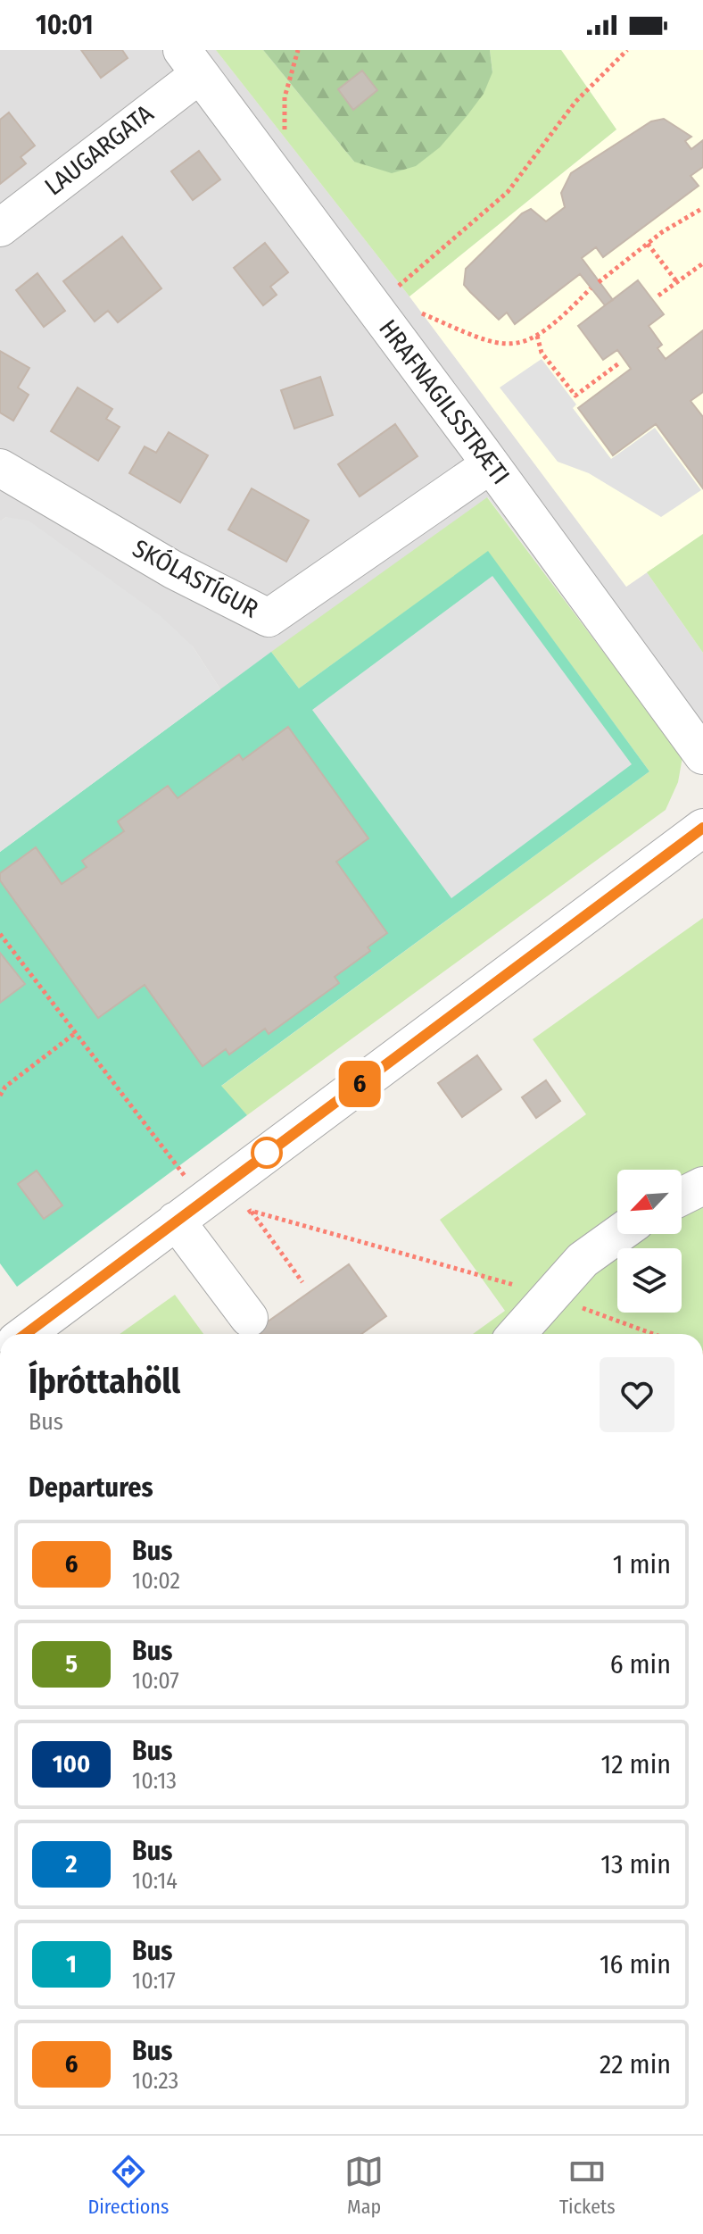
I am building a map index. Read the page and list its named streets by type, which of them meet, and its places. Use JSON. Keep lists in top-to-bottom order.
{
  "streets": {
    "street": ["LAUGARGATA", "HRAFNAGILSSTRÆTI", "SKÓLASTÍGUR"]
  },
  "crossings": [
    ["LAUGARGATA", "HRAFNAGILSSTRÆTI"],
    ["HRAFNAGILSSTRÆTI", "SKÓLASTÍGUR"]
  ],
  "lines": ["bus line 6"],
  "north": "bottom left",
  "page": {
    "status": "10:01",
    "on_map": "6",
    "heading": [
      ["Íþróttahöll", "Bus"],
      "Departures"
    ],
    "list": [
      {
        "mark": "6",
        "name": "Bus",
        "note": "10:02",
        "value": "1 min"
      },
      {
        "mark": "5",
        "name": "Bus",
        "note": "10:07",
        "value": "6 min"
      },
      {
        "mark": "100",
        "name": "Bus",
        "note": "10:13",
        "value": "12 min"
      },
      {
        "mark": "2",
        "name": "Bus",
        "note": "10:14",
        "value": "13 min"
      },
      {
        "mark": "1",
        "name": "Bus",
        "note": "10:17",
        "value": "16 min"
      },
      {
        "mark": "6",
        "name": "Bus",
        "note": "10:23",
        "value": "22 min"
      }
    ],
    "tabs": ["Directions", "Map", "Tickets"]
  }
}
